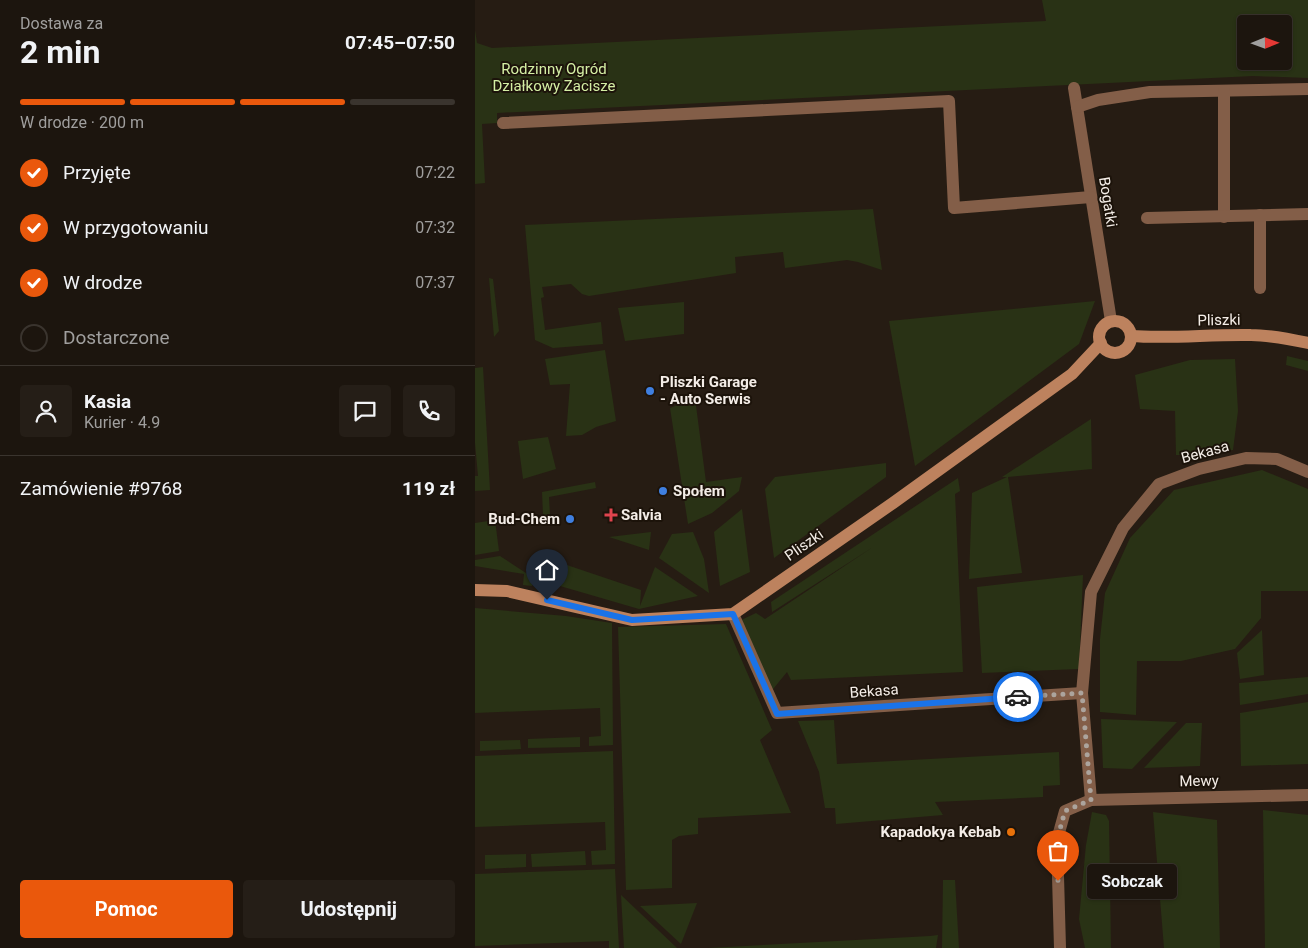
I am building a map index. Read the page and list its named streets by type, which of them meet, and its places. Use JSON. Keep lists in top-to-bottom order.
{
  "streets": {
    "street": [
      "Bogatki",
      "Pliszki",
      "Bekasa",
      "Mewy"
    ]
  },
  "crossings": [
    ["Bogatki", "Pliszki"],
    ["Pliszki", "Bekasa"],
    ["Bekasa", "Mewy"]
  ],
  "parks": ["Rodzinny Ogród Działkowy Zacisze"],
  "places": {
    "other": [
      "Pliszki Garage - Auto Serwis",
      "Społem",
      "Bud-Chem",
      "Kapadokya Kebab",
      "Sobczak"
    ],
    "health": ["Salvia"]
  },
  "north": "right",
  "page": {
    "heading": ["2 min", "Dostawa za", "07:45–07:50"],
    "panel": [
      "Kasia",
      "Kurier · 4.9",
      "Zamówienie #9768",
      "119 zł"
    ],
    "bar": "W drodze · 200 m",
    "list": [
      ["Przyjęte", "07:22"],
      ["W przygotowaniu", "07:32"],
      ["W drodze", "07:37"],
      "Dostarczone"
    ],
    "bubble": "Sobczak",
    "buttons": ["Pomoc", "Udostępnij"]
  }
}
